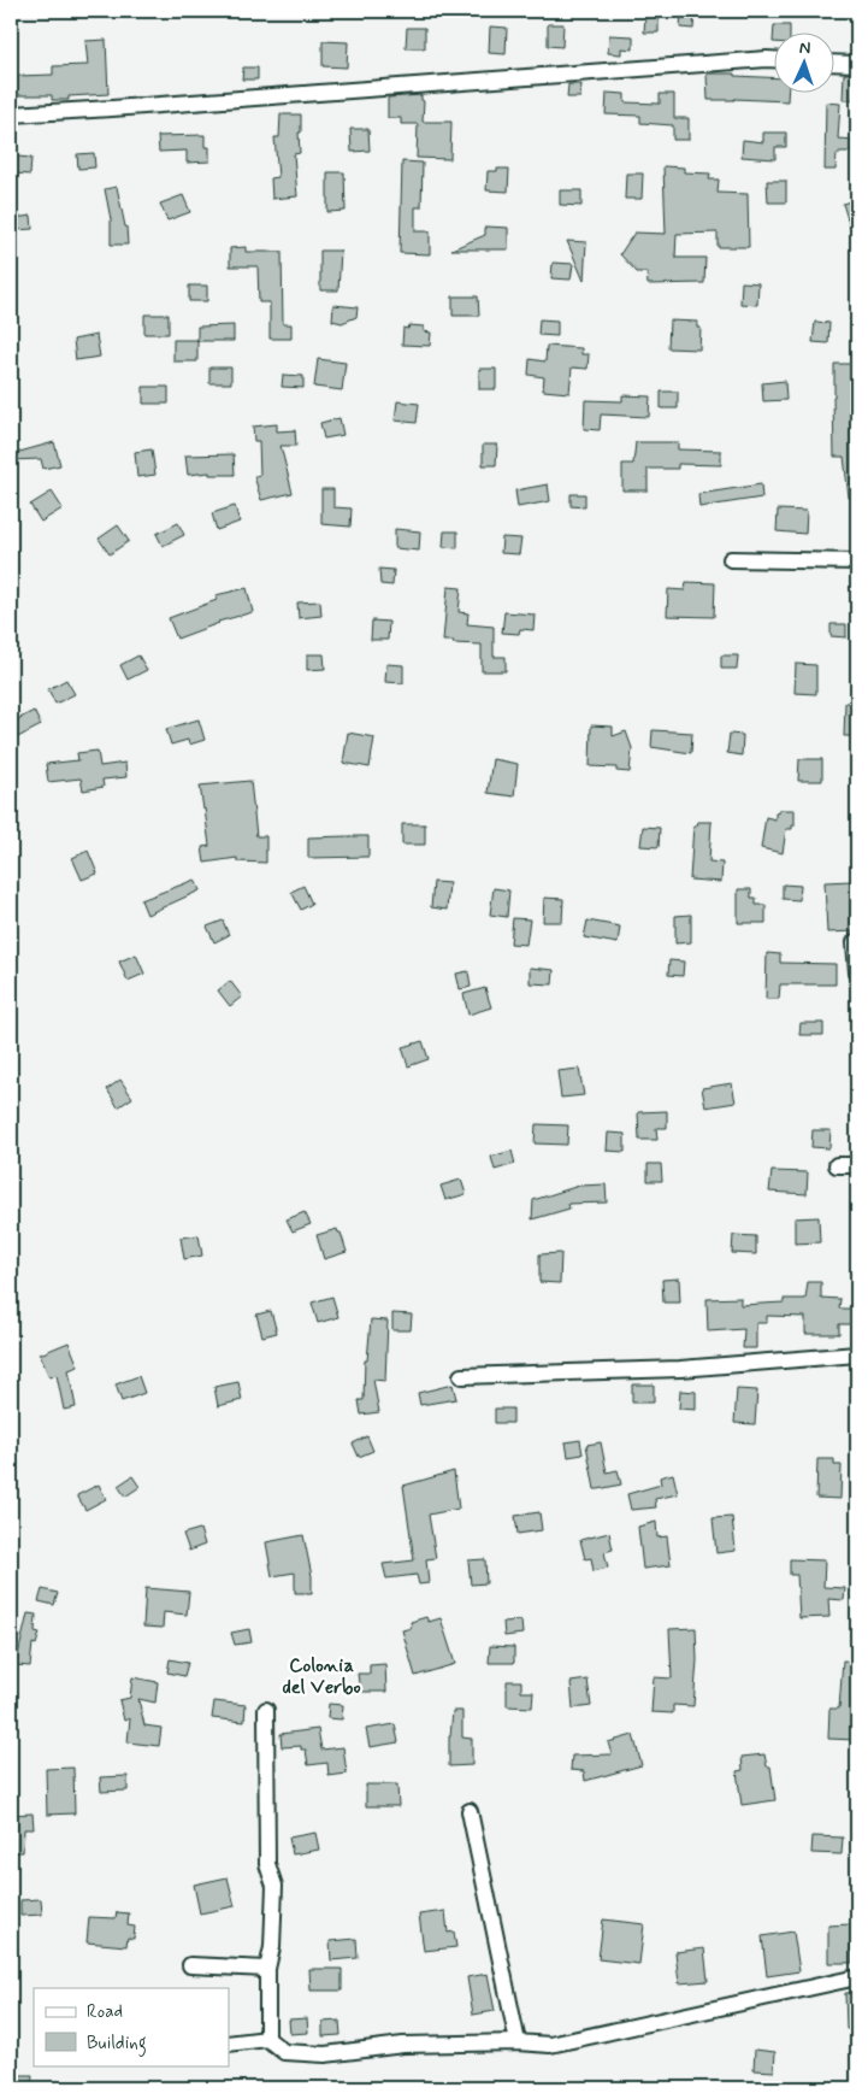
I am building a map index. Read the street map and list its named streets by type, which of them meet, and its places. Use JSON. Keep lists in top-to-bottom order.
{
  "districts": ["Colonia del Verbo"],
  "legend": ["Road", "Building"],
  "north": "top"
}
